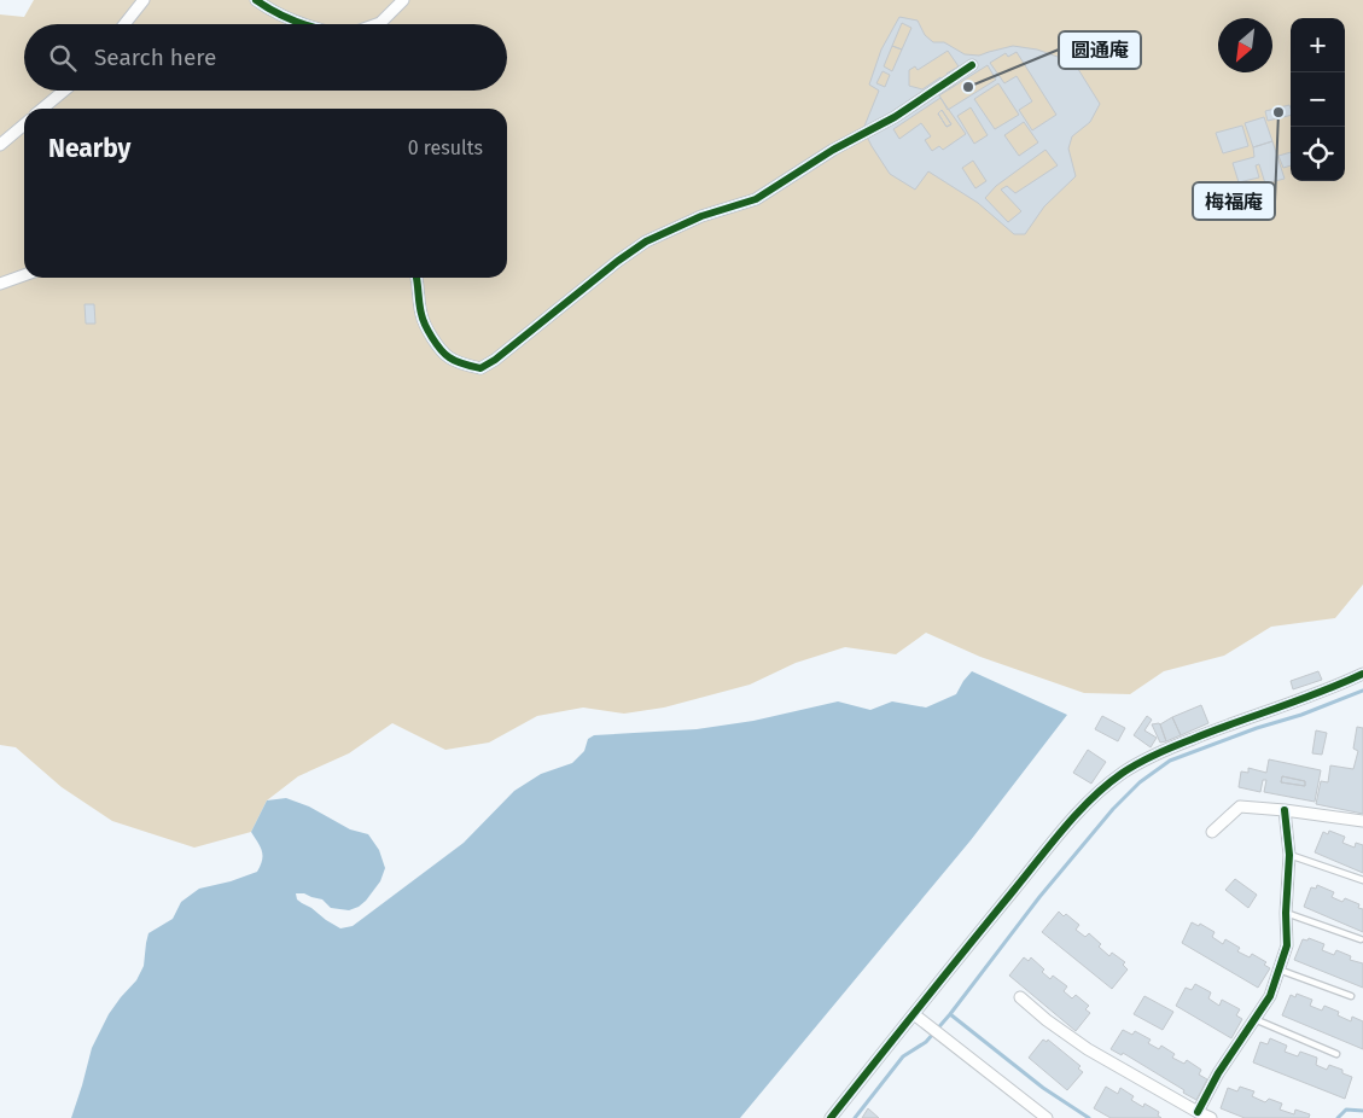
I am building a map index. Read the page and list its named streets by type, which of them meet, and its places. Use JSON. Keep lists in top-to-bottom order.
{
  "places": ["圆通庵", "梅福庵"],
  "north": "bottom left",
  "page": {
    "map_buttons": ["+", "−"],
    "search": "Search here",
    "heading": ["Nearby", "0 results"]
  }
}
